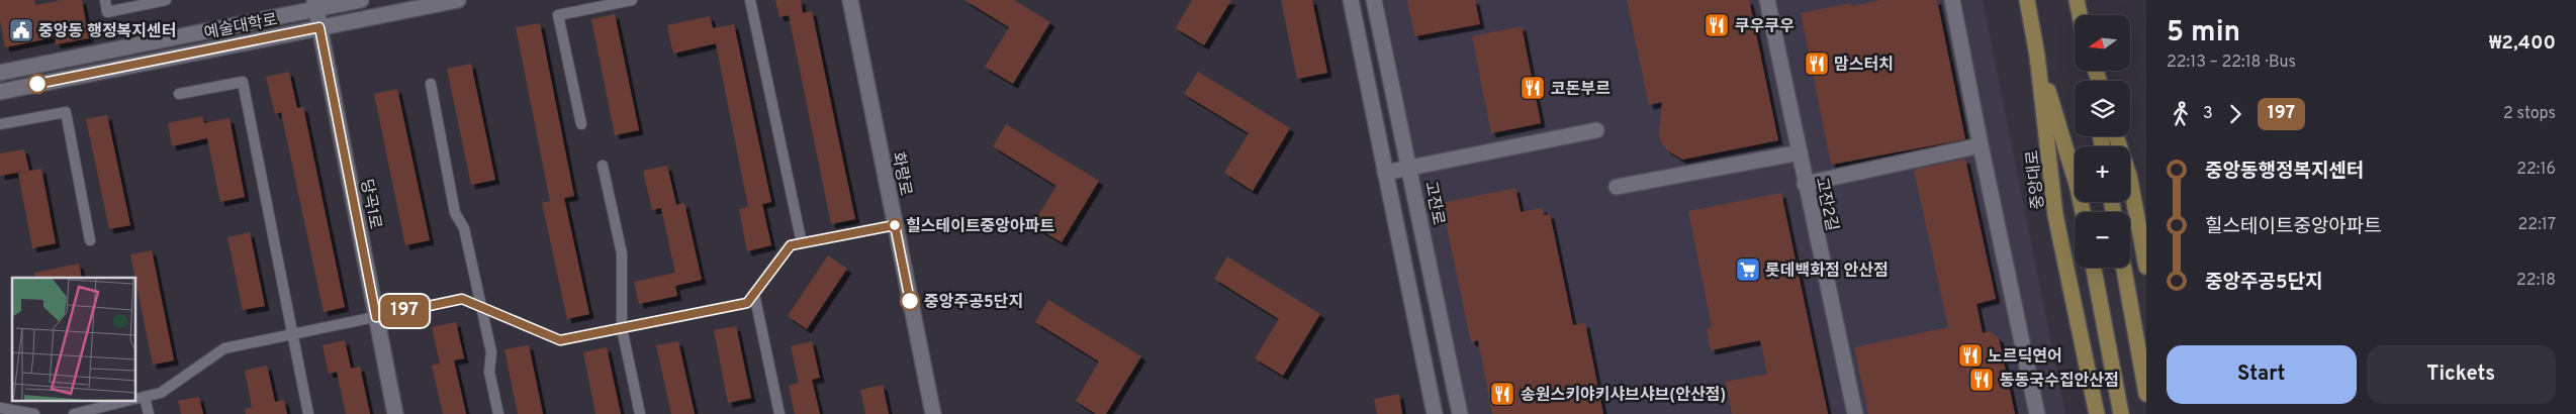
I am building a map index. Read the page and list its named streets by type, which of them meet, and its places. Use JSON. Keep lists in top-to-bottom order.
{
  "streets": {
    "main road": ["중앙대로"],
    "street": [
      "예술대학로",
      "화랑로",
      "고잔로",
      "당곡1로",
      "고잔2길"
    ]
  },
  "crossings": [
    ["예술대학로", "당곡1로"]
  ],
  "places": {
    "restaurant": [
      "쿠우쿠우",
      "맘스터치",
      "코돈부르",
      "노르딕연어",
      "동동국수집안산점",
      "송원스키야키샤브샤브(안산점)"
    ],
    "public building": ["중앙동 행정복지센터"],
    "other": ["힐스테이트중앙아파트", "중앙주공5단지"],
    "supermarket": ["롯데백화점 안산점"]
  },
  "lines": ["bus line 197"],
  "north": "left",
  "page": {
    "on_map": "197",
    "heading": ["5 min", "22:13 – 22:18 · Bus", "₩2,400"],
    "map_buttons": ["+", "−"],
    "legs": ["3", "197", "2 stops"],
    "list": [
      {
        "name": "중앙동행정복지센터",
        "value": "22:16"
      },
      {
        "name": "힐스테이트중앙아파트",
        "value": "22:17"
      },
      {
        "name": "중앙주공5단지",
        "value": "22:18"
      }
    ],
    "buttons": ["Start", "Tickets"]
  }
}
